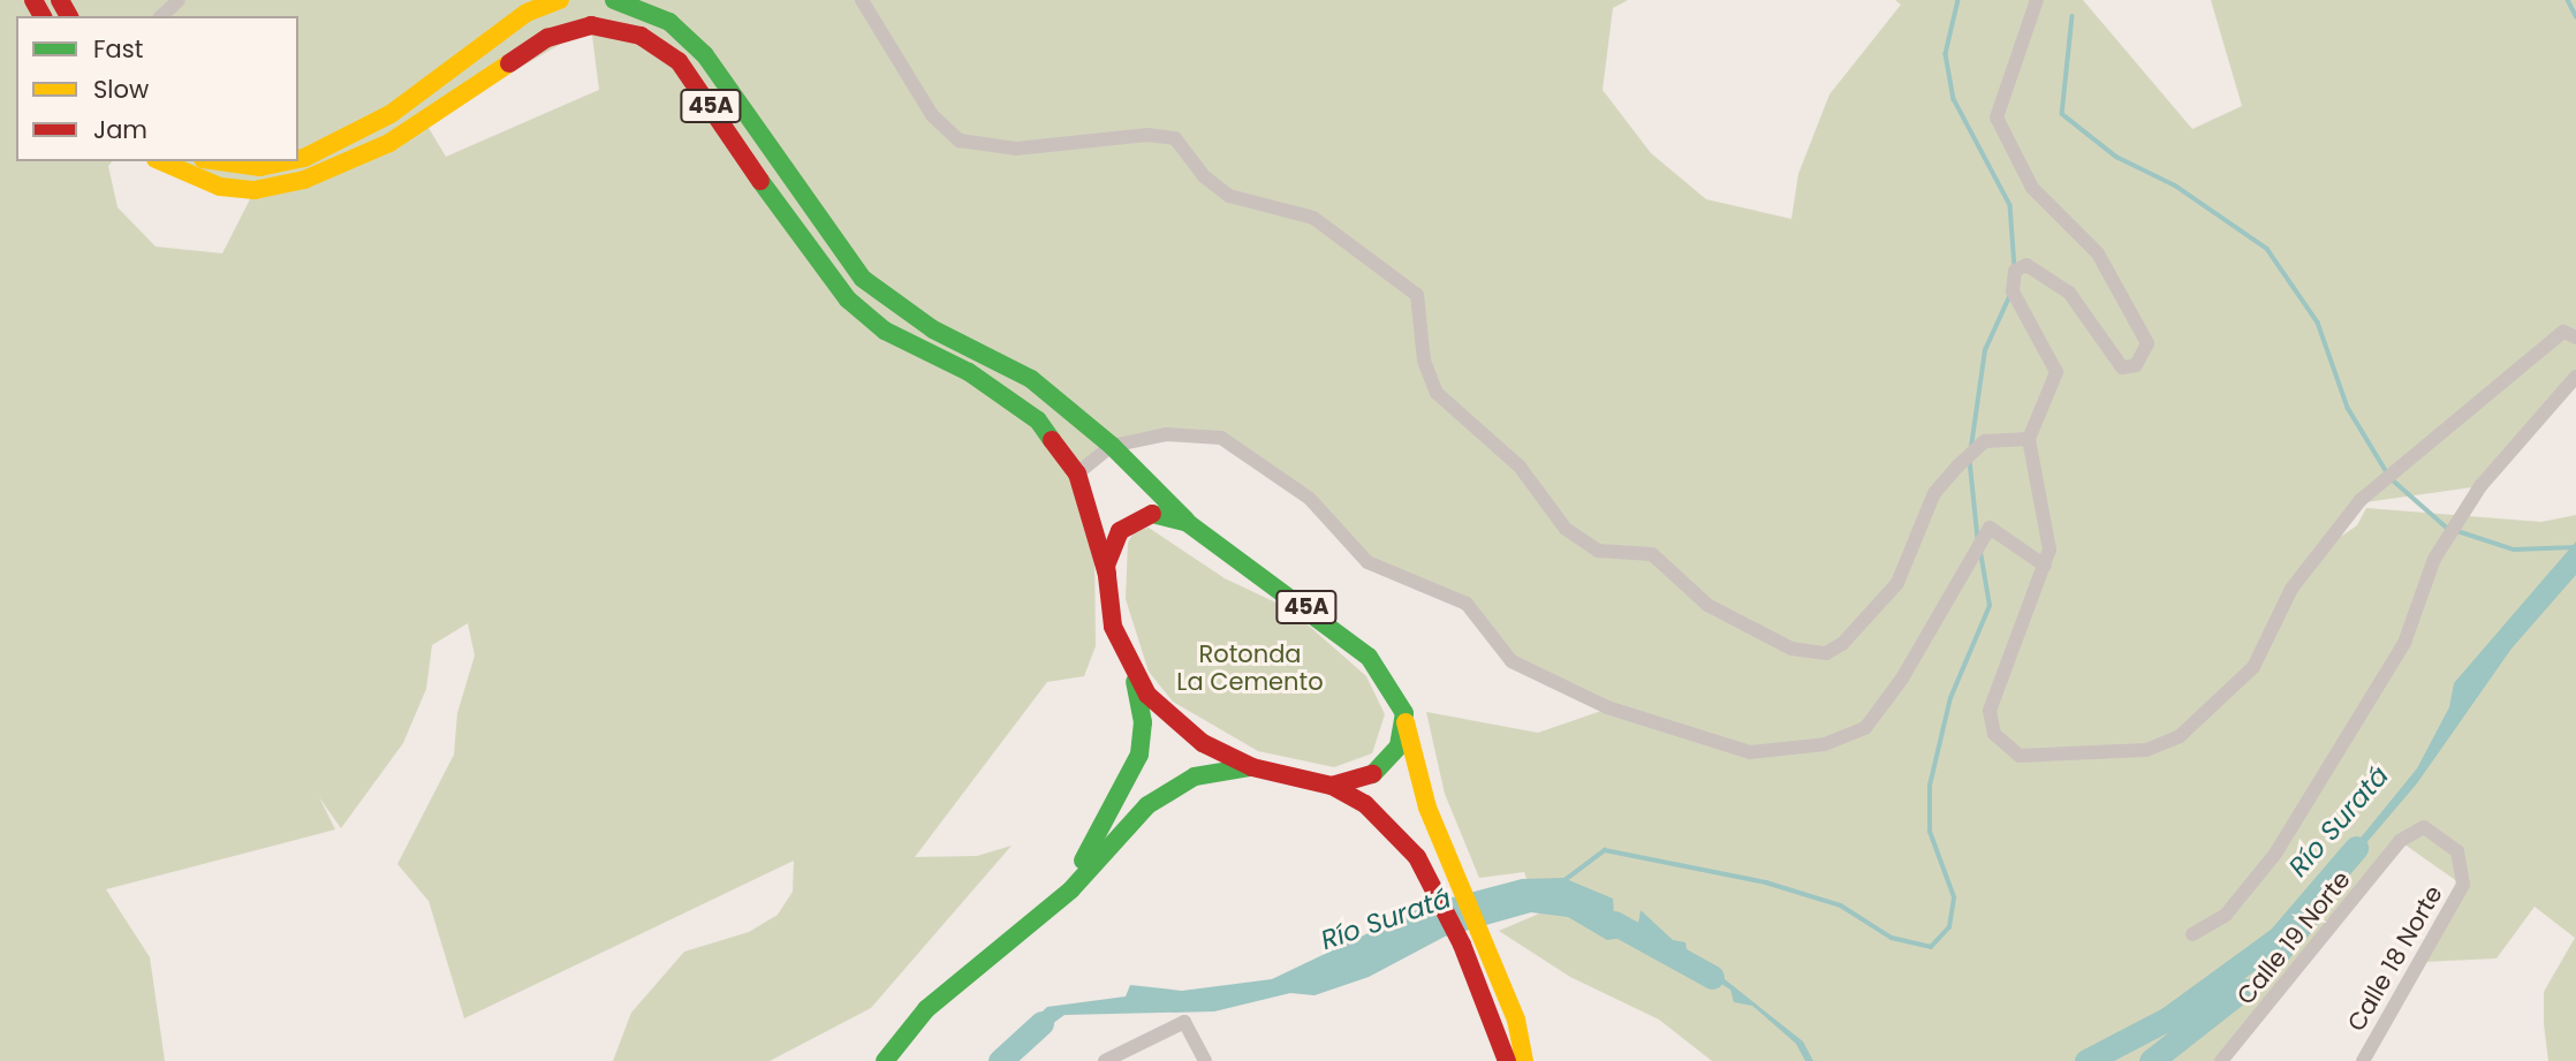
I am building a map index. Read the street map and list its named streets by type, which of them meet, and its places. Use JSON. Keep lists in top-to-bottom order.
{
  "streets": {
    "main road": ["45A"],
    "street": ["Calle 19 Norte", "Calle 18 Norte"]
  },
  "crossings": [
    ["Calle 19 Norte", "Calle 18 Norte"]
  ],
  "water": ["Río Suratá"],
  "parks": ["Rotonda La Cemento"],
  "legend": ["Fast", "Slow", "Jam"]
}
